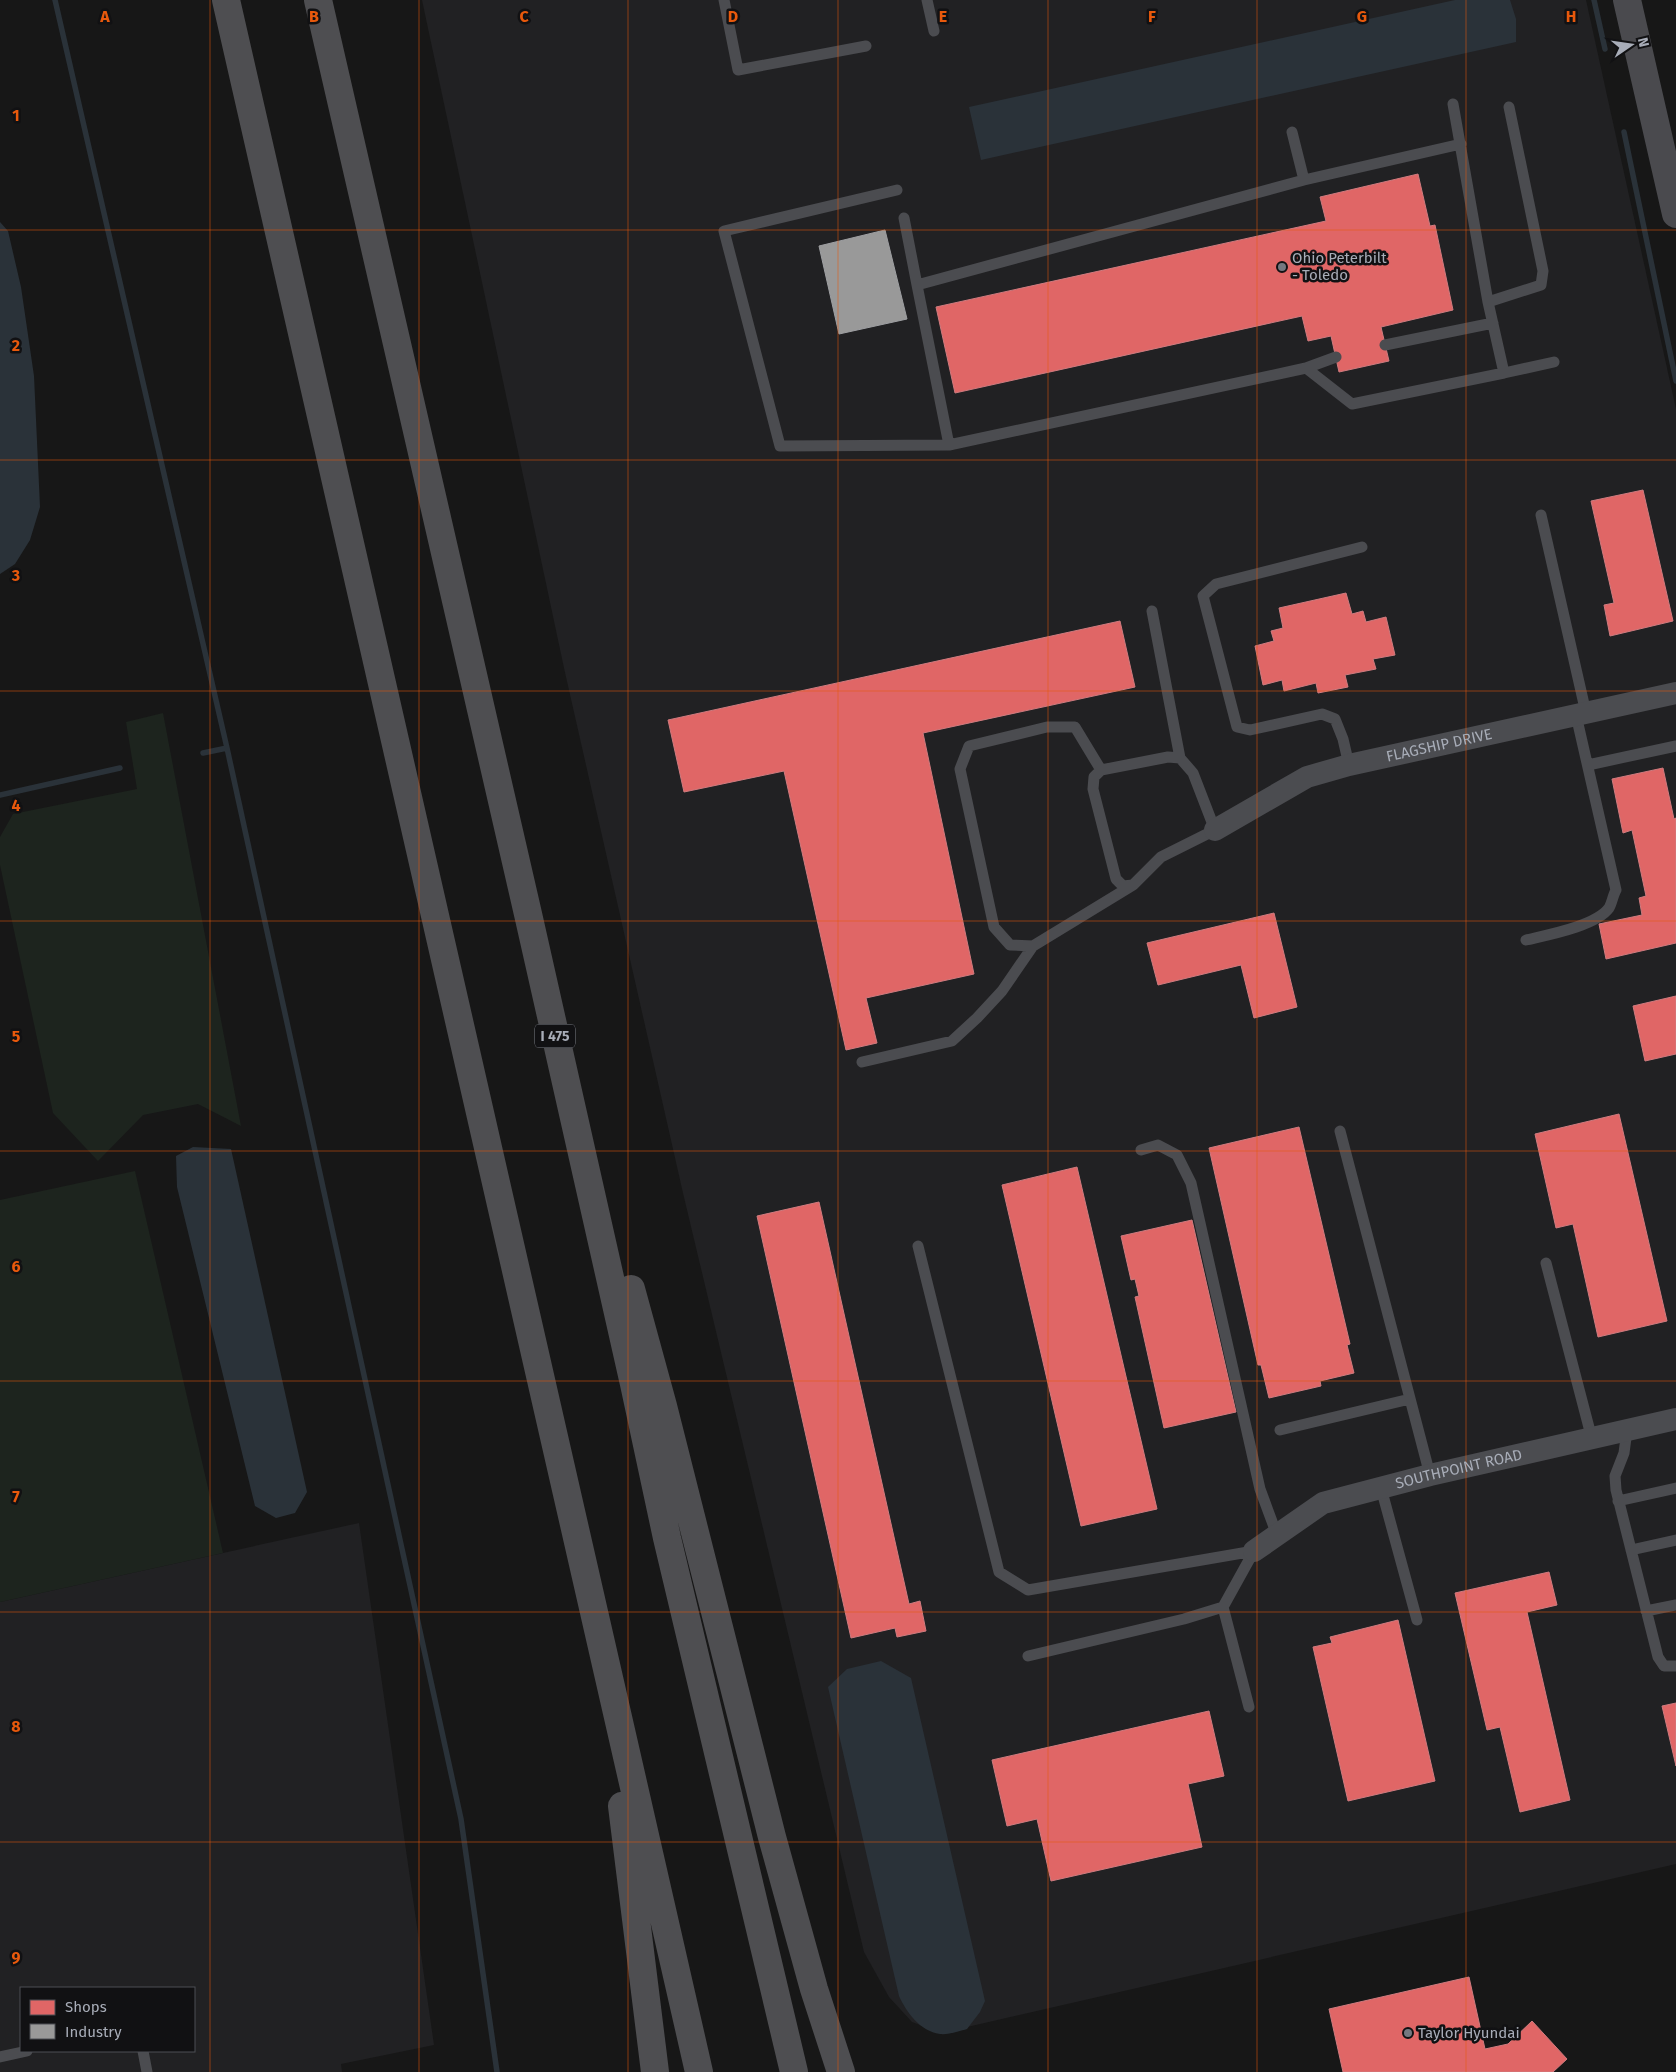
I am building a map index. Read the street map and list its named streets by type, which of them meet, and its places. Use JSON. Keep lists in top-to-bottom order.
{
  "streets": {
    "highway": ["I 475"],
    "street": ["FLAGSHIP DRIVE", "SOUTHPOINT ROAD"]
  },
  "places": ["Ohio Peterbilt - Toledo", "Taylor Hyundai"],
  "legend": ["Shops", "Industry"],
  "north": "right",
  "grid": {
    "columns": [
      "A",
      "B",
      "C",
      "D",
      "E",
      "F",
      "G",
      "H"
    ],
    "rows": [
      "1",
      "2",
      "3",
      "4",
      "5",
      "6",
      "7",
      "8",
      "9"
    ]
  }
}
